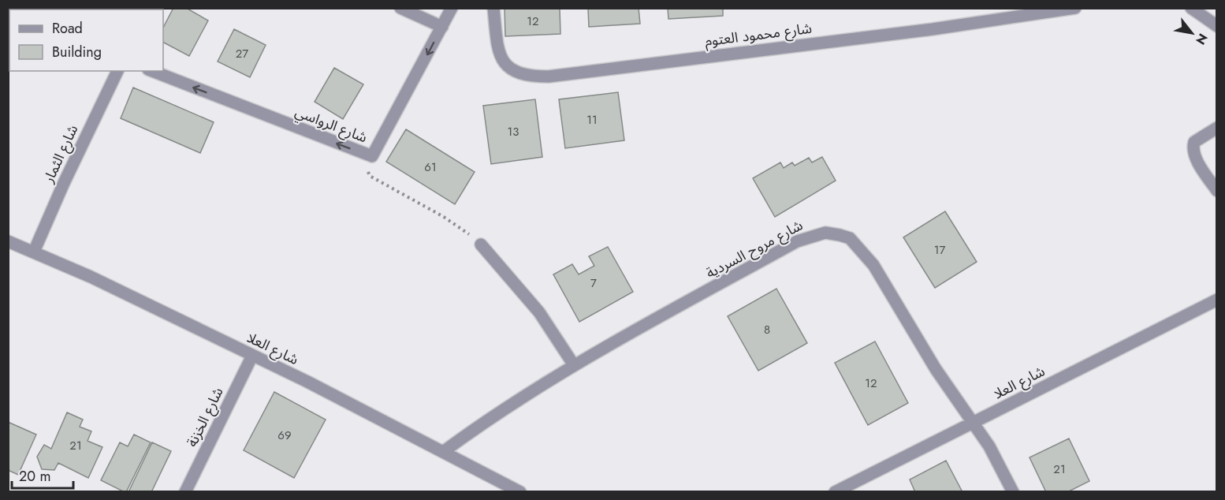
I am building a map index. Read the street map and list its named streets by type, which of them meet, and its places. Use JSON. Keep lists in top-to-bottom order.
{
  "streets": {
    "street": [
      "شارع محمود العتوم",
      "شارع الرواسي",
      "شارع الثمار",
      "شارع مروح السردية",
      "شارع العلا",
      "شارع الخزنة"
    ]
  },
  "crossings": [
    ["شارع الثمار", "شارع العلا"],
    ["شارع مروح السردية", "شارع العلا"],
    ["شارع العلا", "شارع الخزنة"]
  ],
  "house_numbers": [
    "12",
    "27",
    "11",
    "13",
    "61",
    "17",
    "7",
    "8",
    "12",
    "69",
    "21",
    "21"
  ],
  "legend": ["Road", "Building"],
  "scale_bar": "20 m",
  "north": "bottom right"
}
